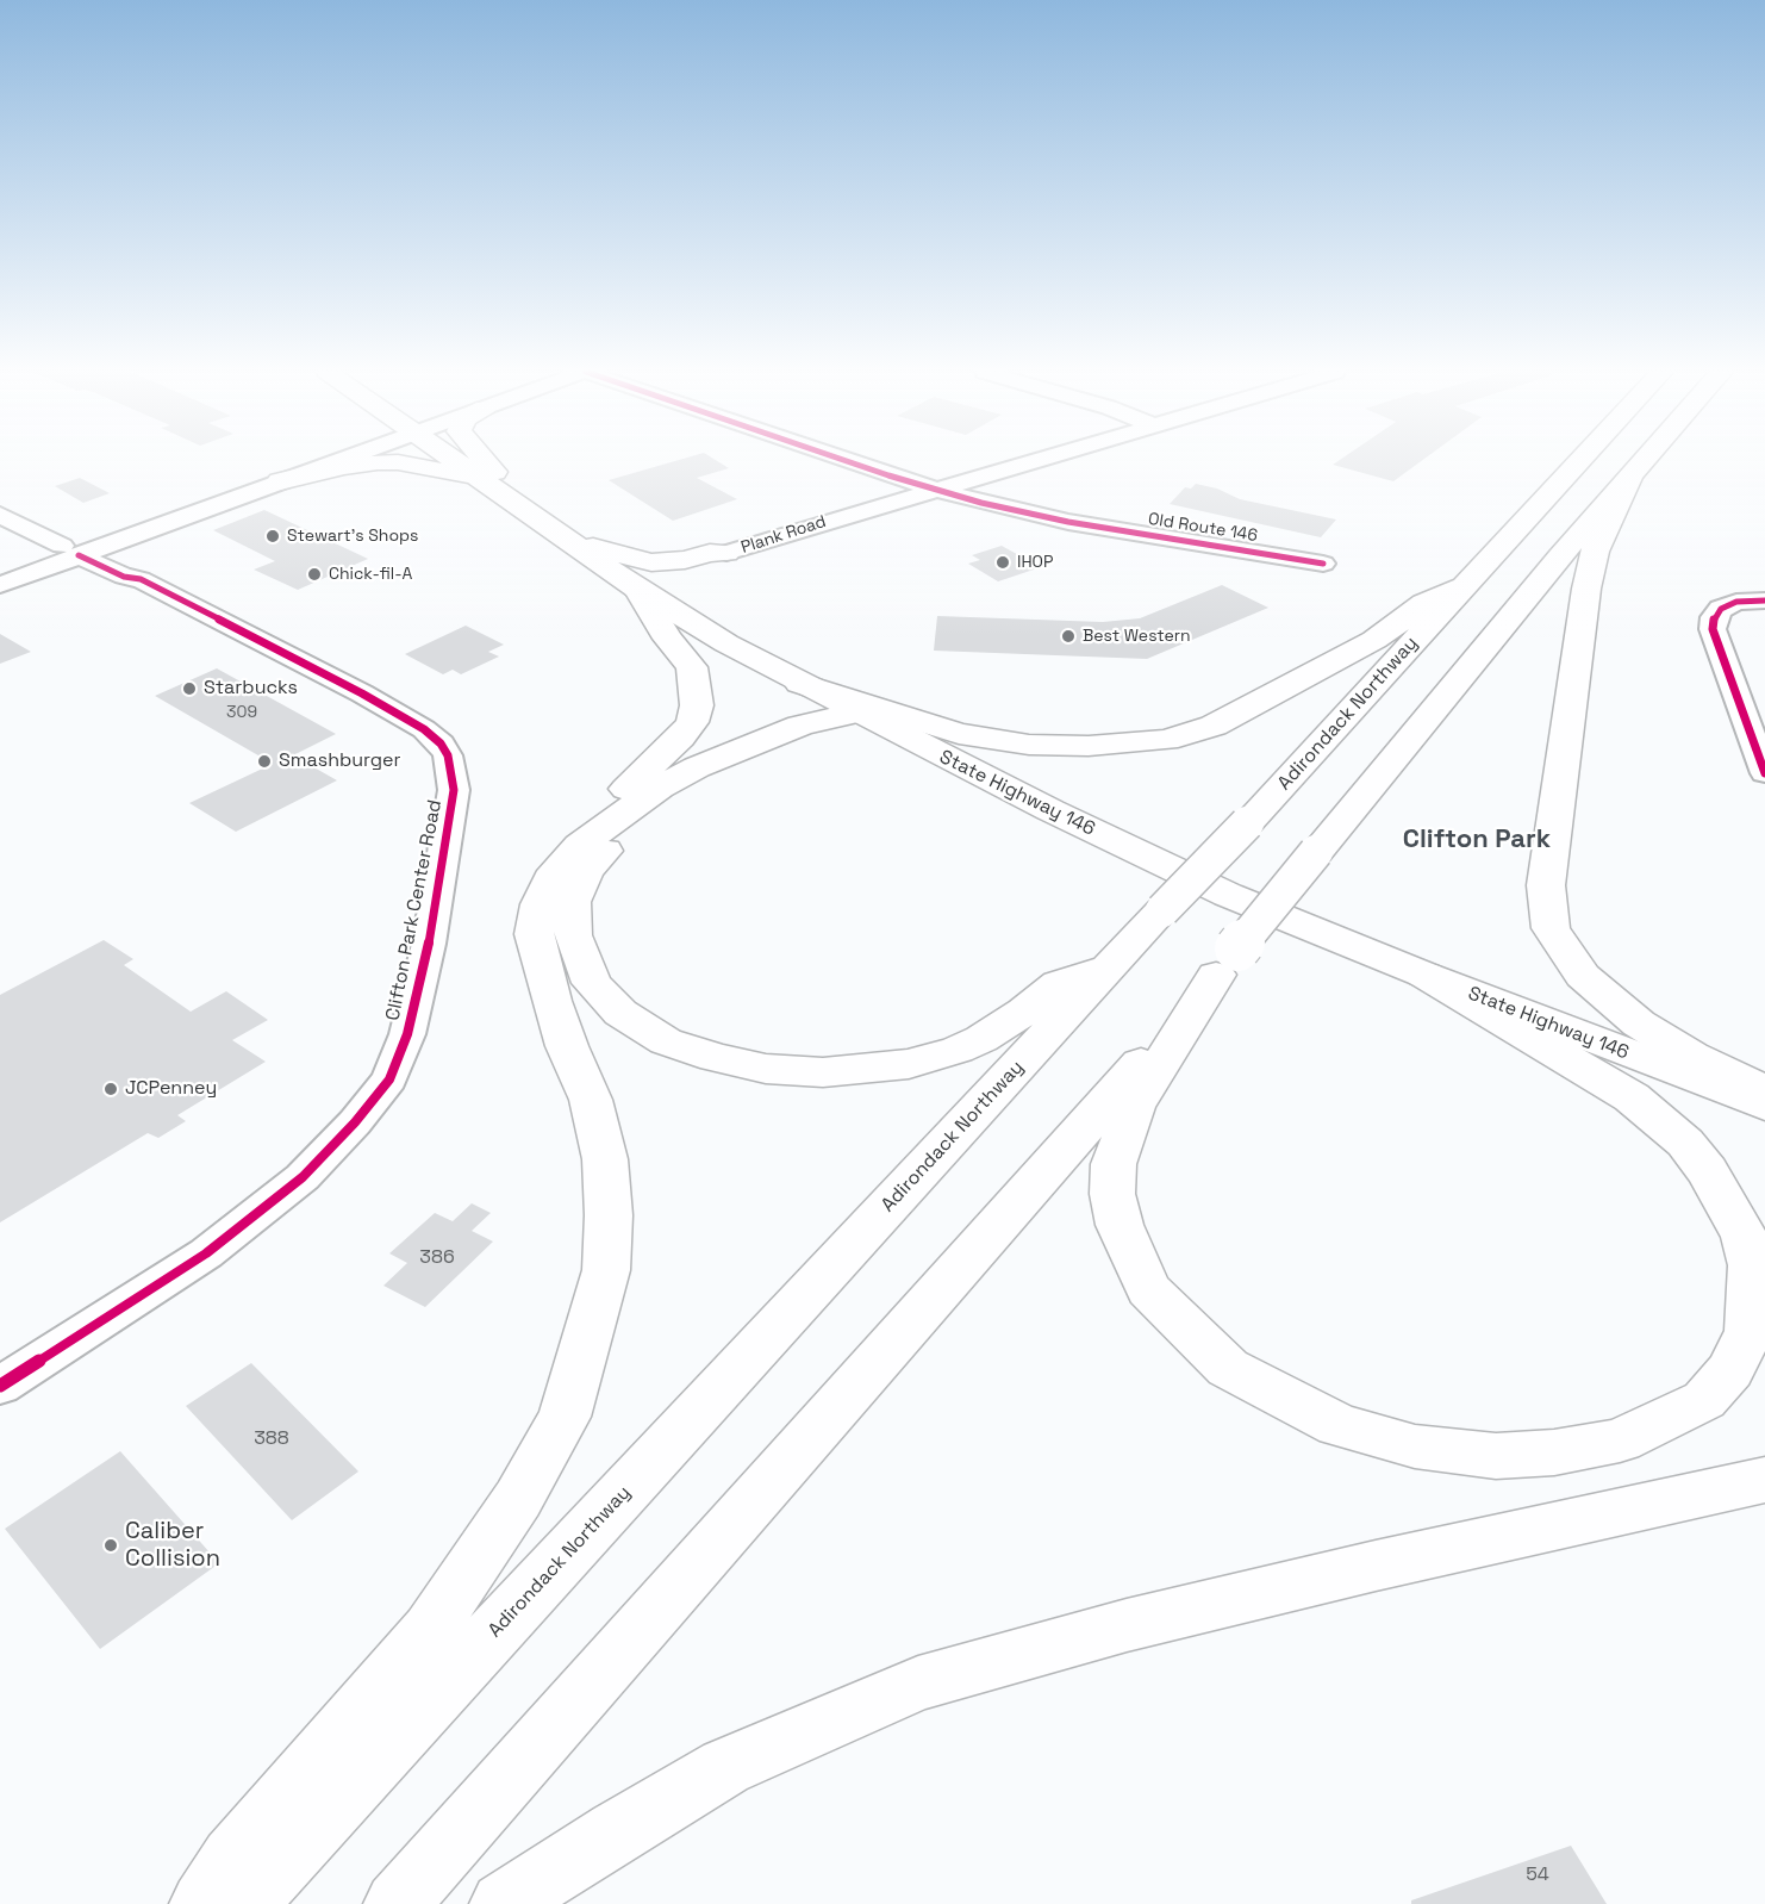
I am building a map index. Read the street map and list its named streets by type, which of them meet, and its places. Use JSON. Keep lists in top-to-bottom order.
{
  "streets": {
    "main road": ["Adirondack Northway", "State Highway 146"],
    "street": ["Old Route 146", "Plank Road", "Clifton Park Center Road"]
  },
  "crossings": [
    ["Old Route 146", "Plank Road"]
  ],
  "districts": ["Clifton Park"],
  "places": [
    "Stewart's Shops",
    "IHOP",
    "Chick-fil-A",
    "Best Western",
    "Starbucks",
    "Smashburger",
    "JCPenney",
    "Caliber Collision"
  ],
  "house_numbers": [
    "309",
    "386",
    "388",
    "54"
  ]
}
